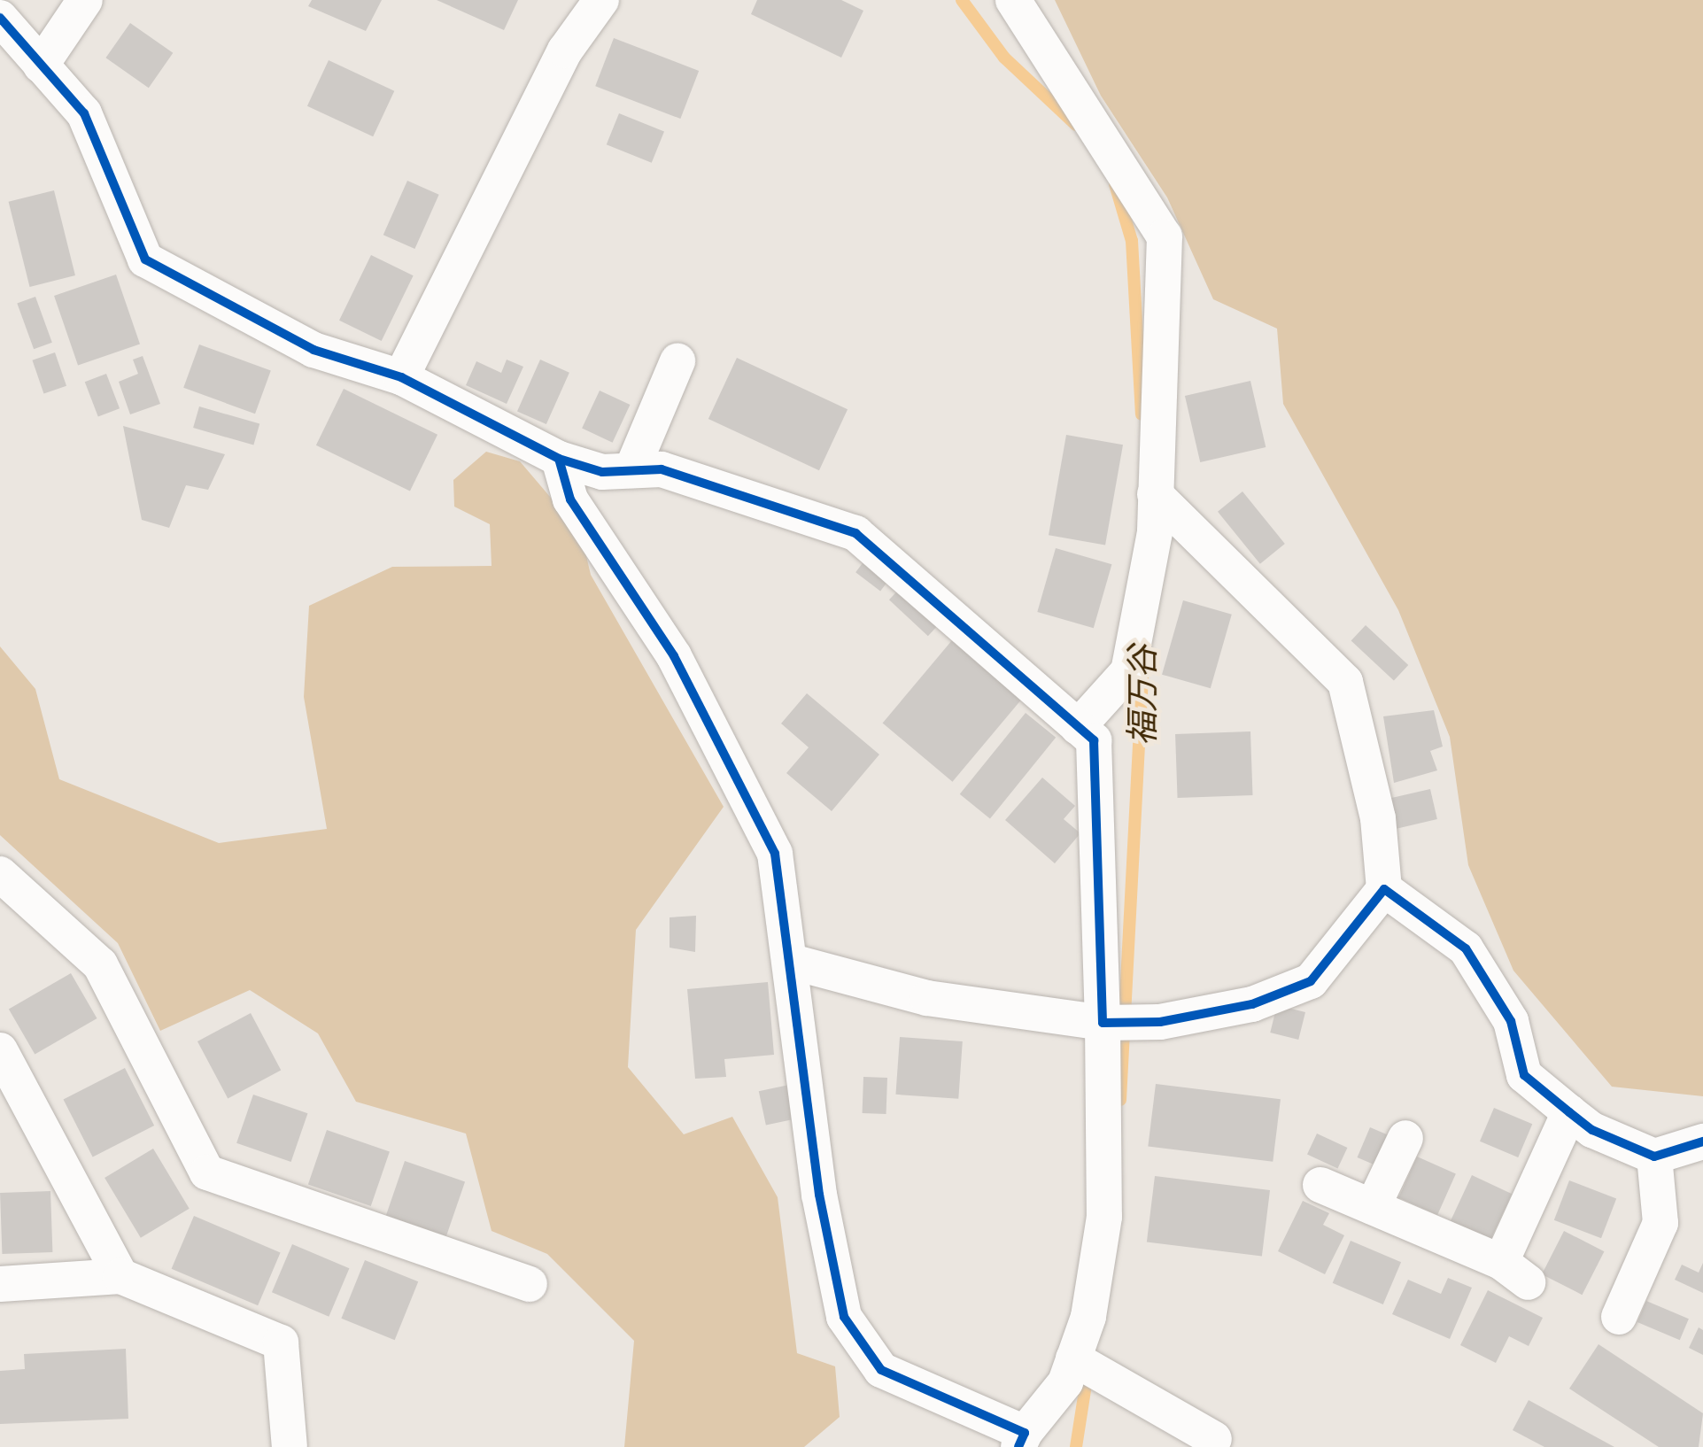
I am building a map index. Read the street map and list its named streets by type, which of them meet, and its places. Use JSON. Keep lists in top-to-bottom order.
{
  "water": ["福万谷"]
}
